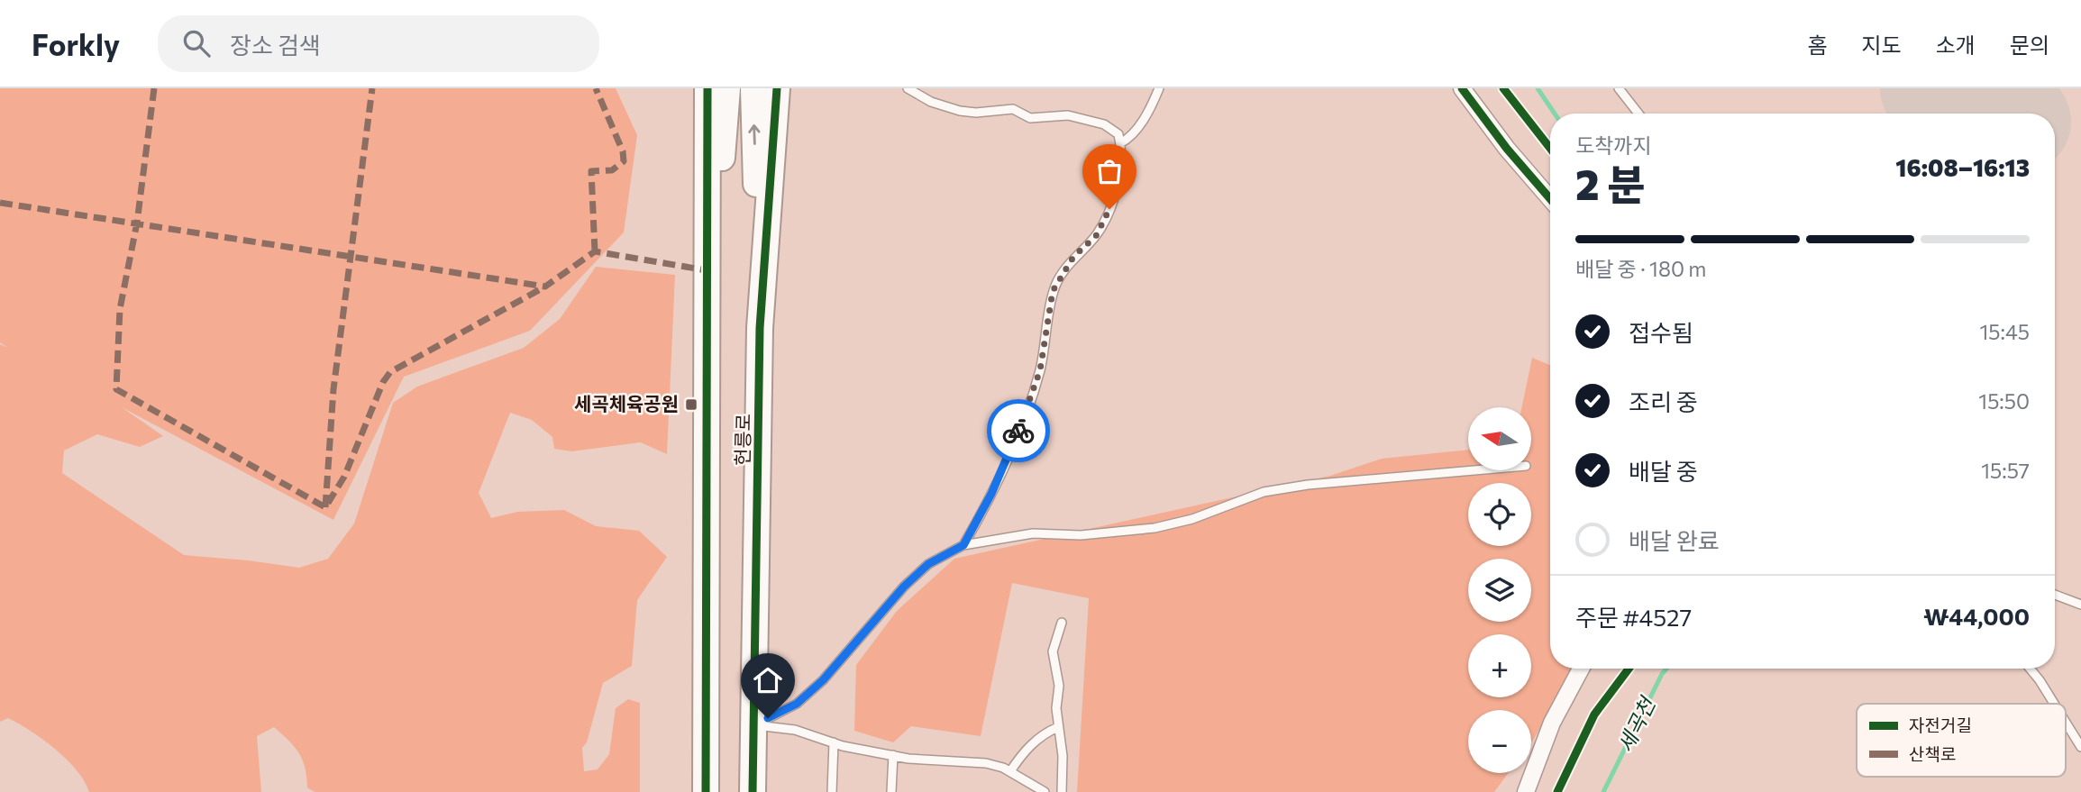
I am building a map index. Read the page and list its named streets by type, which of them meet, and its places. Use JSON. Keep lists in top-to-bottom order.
{
  "streets": {
    "main road": ["헌릉로"]
  },
  "water": ["세곡천"],
  "places": {
    "transit": ["세곡체육공원"]
  },
  "legend": ["자전거길", "산책로"],
  "north": "left",
  "page": {
    "header": "Forkly",
    "search": "장소 검색",
    "nav": [
      "홈",
      "지도",
      "소개",
      "문의"
    ],
    "heading": ["2 분", "도착까지", "16:08–16:13"],
    "panel": ["주문 #4527", "₩44,000"],
    "bar": "배달 중 · 180 m",
    "list": [
      ["접수됨", "15:45"],
      ["조리 중", "15:50"],
      ["배달 중", "15:57"],
      "배달 완료"
    ],
    "map_buttons": ["+", "−"]
  }
}
